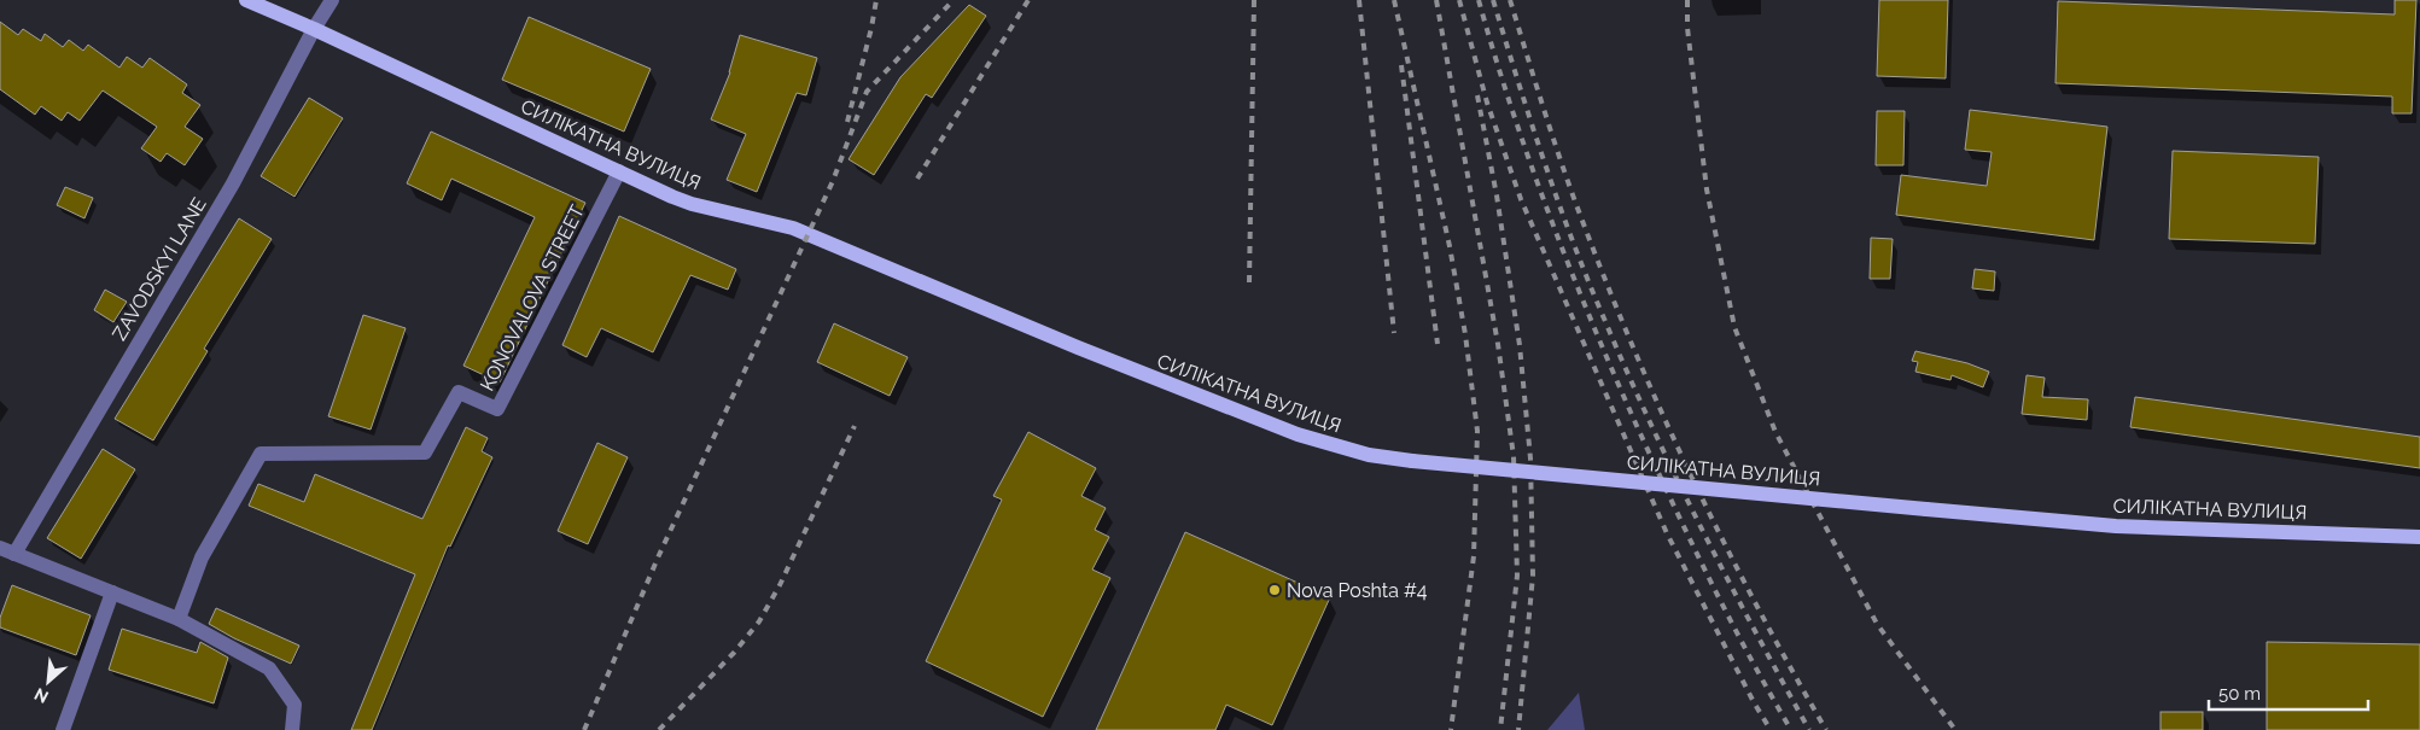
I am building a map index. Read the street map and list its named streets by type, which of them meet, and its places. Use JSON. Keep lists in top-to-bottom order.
{
  "streets": {
    "main road": ["СИЛІКАТНА ВУЛИЦЯ"],
    "street": ["ZAVODSKYI LANE", "KONOVALOVA STREET"]
  },
  "crossings": [
    ["СИЛІКАТНА ВУЛИЦЯ", "ZAVODSKYI LANE"],
    ["СИЛІКАТНА ВУЛИЦЯ", "KONOVALOVA STREET"]
  ],
  "places": ["Nova Poshta #4"],
  "scale_bar": "50 m",
  "north": "bottom left"
}
